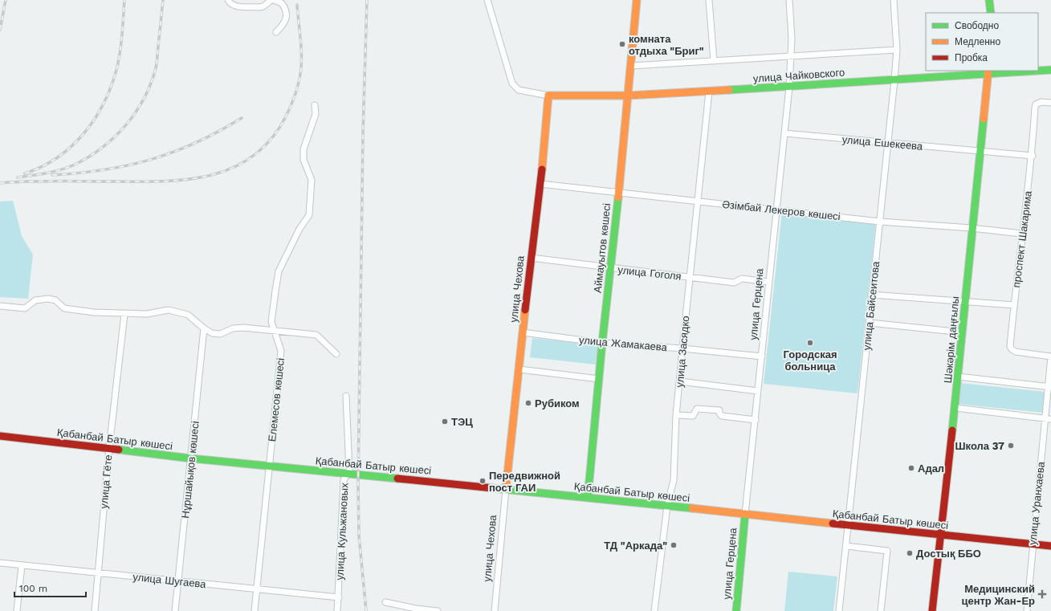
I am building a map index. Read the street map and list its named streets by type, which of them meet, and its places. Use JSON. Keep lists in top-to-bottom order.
{
  "streets": {
    "main road": [
      "улица Чайковского",
      "Аймауытов көшесі",
      "улица Чехова",
      "улица Герцена",
      "Шәкәрім даңғылы",
      "Қабанбай Батыр көшесі"
    ],
    "street": [
      "улица Ешекеева",
      "Әзімбай Лекеров көшесі",
      "проспект Шакарима",
      "улица Гоголя",
      "улица Байсеитова",
      "улица Жамакаева",
      "улица Засядко",
      "Елемесов көшесі",
      "Нұршайықов көшесі",
      "улица Гёте",
      "улица Уранхаева",
      "улица Кульжановых",
      "улица Шугаева"
    ]
  },
  "crossings": [
    ["улица Чайковского", "Аймауытов көшесі"],
    ["улица Чайковского", "улица Чехова"],
    ["улица Чайковского", "улица Герцена"],
    ["улица Чайковского", "улица Байсеитова"],
    ["улица Чайковского", "Шәкәрім даңғылы"],
    ["улица Чайковского", "улица Засядко"],
    ["улица Ешекеева", "проспект Шакарима"],
    ["улица Ешекеева", "улица Герцена"],
    ["улица Ешекеева", "улица Байсеитова"],
    ["улица Ешекеева", "Шәкәрім даңғылы"],
    ["Әзімбай Лекеров көшесі", "проспект Шакарима"],
    ["Әзімбай Лекеров көшесі", "Аймауытов көшесі"],
    ["Әзімбай Лекеров көшесі", "улица Чехова"],
    ["Әзімбай Лекеров көшесі", "улица Герцена"],
    ["Әзімбай Лекеров көшесі", "улица Байсеитова"],
    ["Әзімбай Лекеров көшесі", "Шәкәрім даңғылы"],
    ["Әзімбай Лекеров көшесі", "улица Засядко"],
    ["проспект Шакарима", "улица Уранхаева"],
    ["Аймауытов көшесі", "улица Гоголя"],
    ["Аймауытов көшесі", "улица Жамакаева"],
    ["Аймауытов көшесі", "Қабанбай Батыр көшесі"],
    ["улица Гоголя", "улица Чехова"],
    ["улица Гоголя", "улица Герцена"],
    ["улица Гоголя", "улица Засядко"],
    ["улица Чехова", "улица Жамакаева"],
    ["улица Чехова", "Қабанбай Батыр көшесі"],
    ["улица Герцена", "улица Жамакаева"],
    ["улица Герцена", "Қабанбай Батыр көшесі"],
    ["улица Байсеитова", "Қабанбай Батыр көшесі"],
    ["Шәкәрім даңғылы", "Қабанбай Батыр көшесі"],
    ["улица Жамакаева", "улица Засядко"],
    ["улица Засядко", "Қабанбай Батыр көшесі"],
    ["Елемесов көшесі", "Қабанбай Батыр көшесі"],
    ["Елемесов көшесі", "улица Шугаева"],
    ["Қабанбай Батыр көшесі", "Нұршайықов көшесі"],
    ["Қабанбай Батыр көшесі", "улица Гёте"],
    ["Қабанбай Батыр көшесі", "улица Уранхаева"],
    ["Қабанбай Батыр көшесі", "улица Кульжановых"],
    ["Нұршайықов көшесі", "улица Шугаева"],
    ["улица Гёте", "улица Шугаева"],
    ["улица Кульжановых", "улица Шугаева"]
  ],
  "places": {
    "other": [
      "комната отдыха \"Бриг\"",
      "Городская больница",
      "Рубиком",
      "ТЭЦ",
      "Школа 37",
      "Адал",
      "Передвижной пост ГАИ",
      "ТД \"Аркада\"",
      "Достық ББО"
    ],
    "health": ["Медицинский центр Жан-Ер"]
  },
  "legend": ["Свободно", "Медленно", "Пробка"],
  "scale_bar": "100 m"
}
